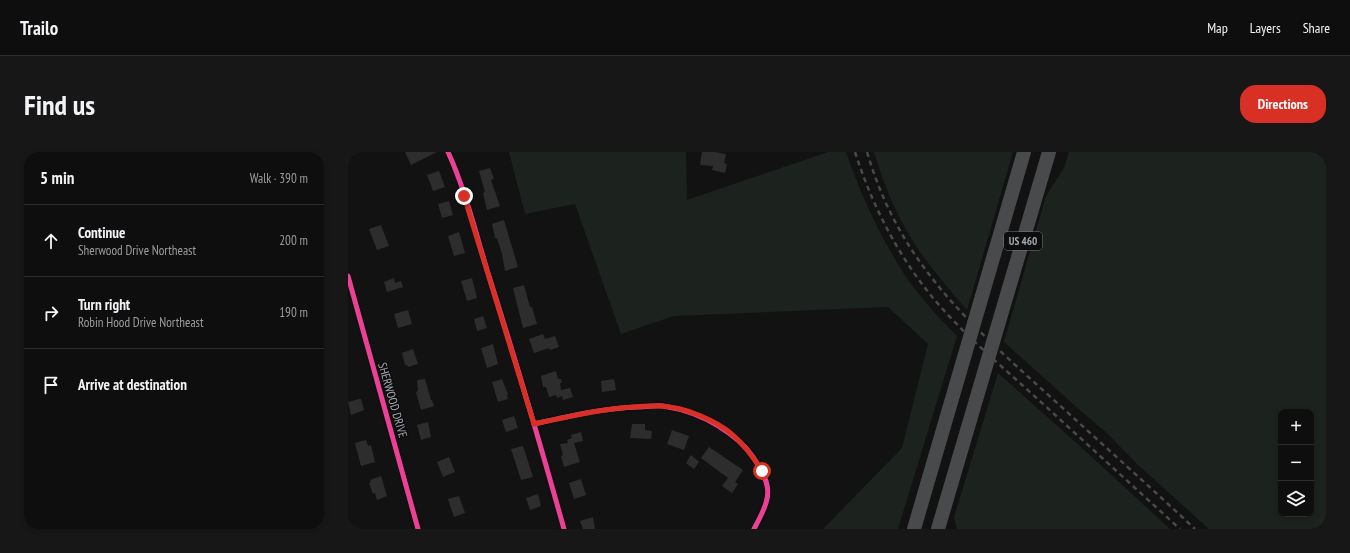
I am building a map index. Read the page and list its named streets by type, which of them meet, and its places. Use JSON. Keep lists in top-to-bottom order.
{
  "streets": {
    "highway": ["US 460"],
    "street": ["SHERWOOD DRIVE"]
  },
  "page": {
    "header": "Trailo",
    "nav": ["Map", "Layers", "Share"],
    "buttons": "Directions",
    "title": "Find us",
    "heading": ["5 min", "Walk · 390 m"],
    "list": [
      ["Continue", "Sherwood Drive Northeast", "200 m"],
      ["Turn right", "Robin Hood Drive Northeast", "190 m"],
      "Arrive at destination"
    ],
    "map_buttons": ["+", "−"]
  }
}
